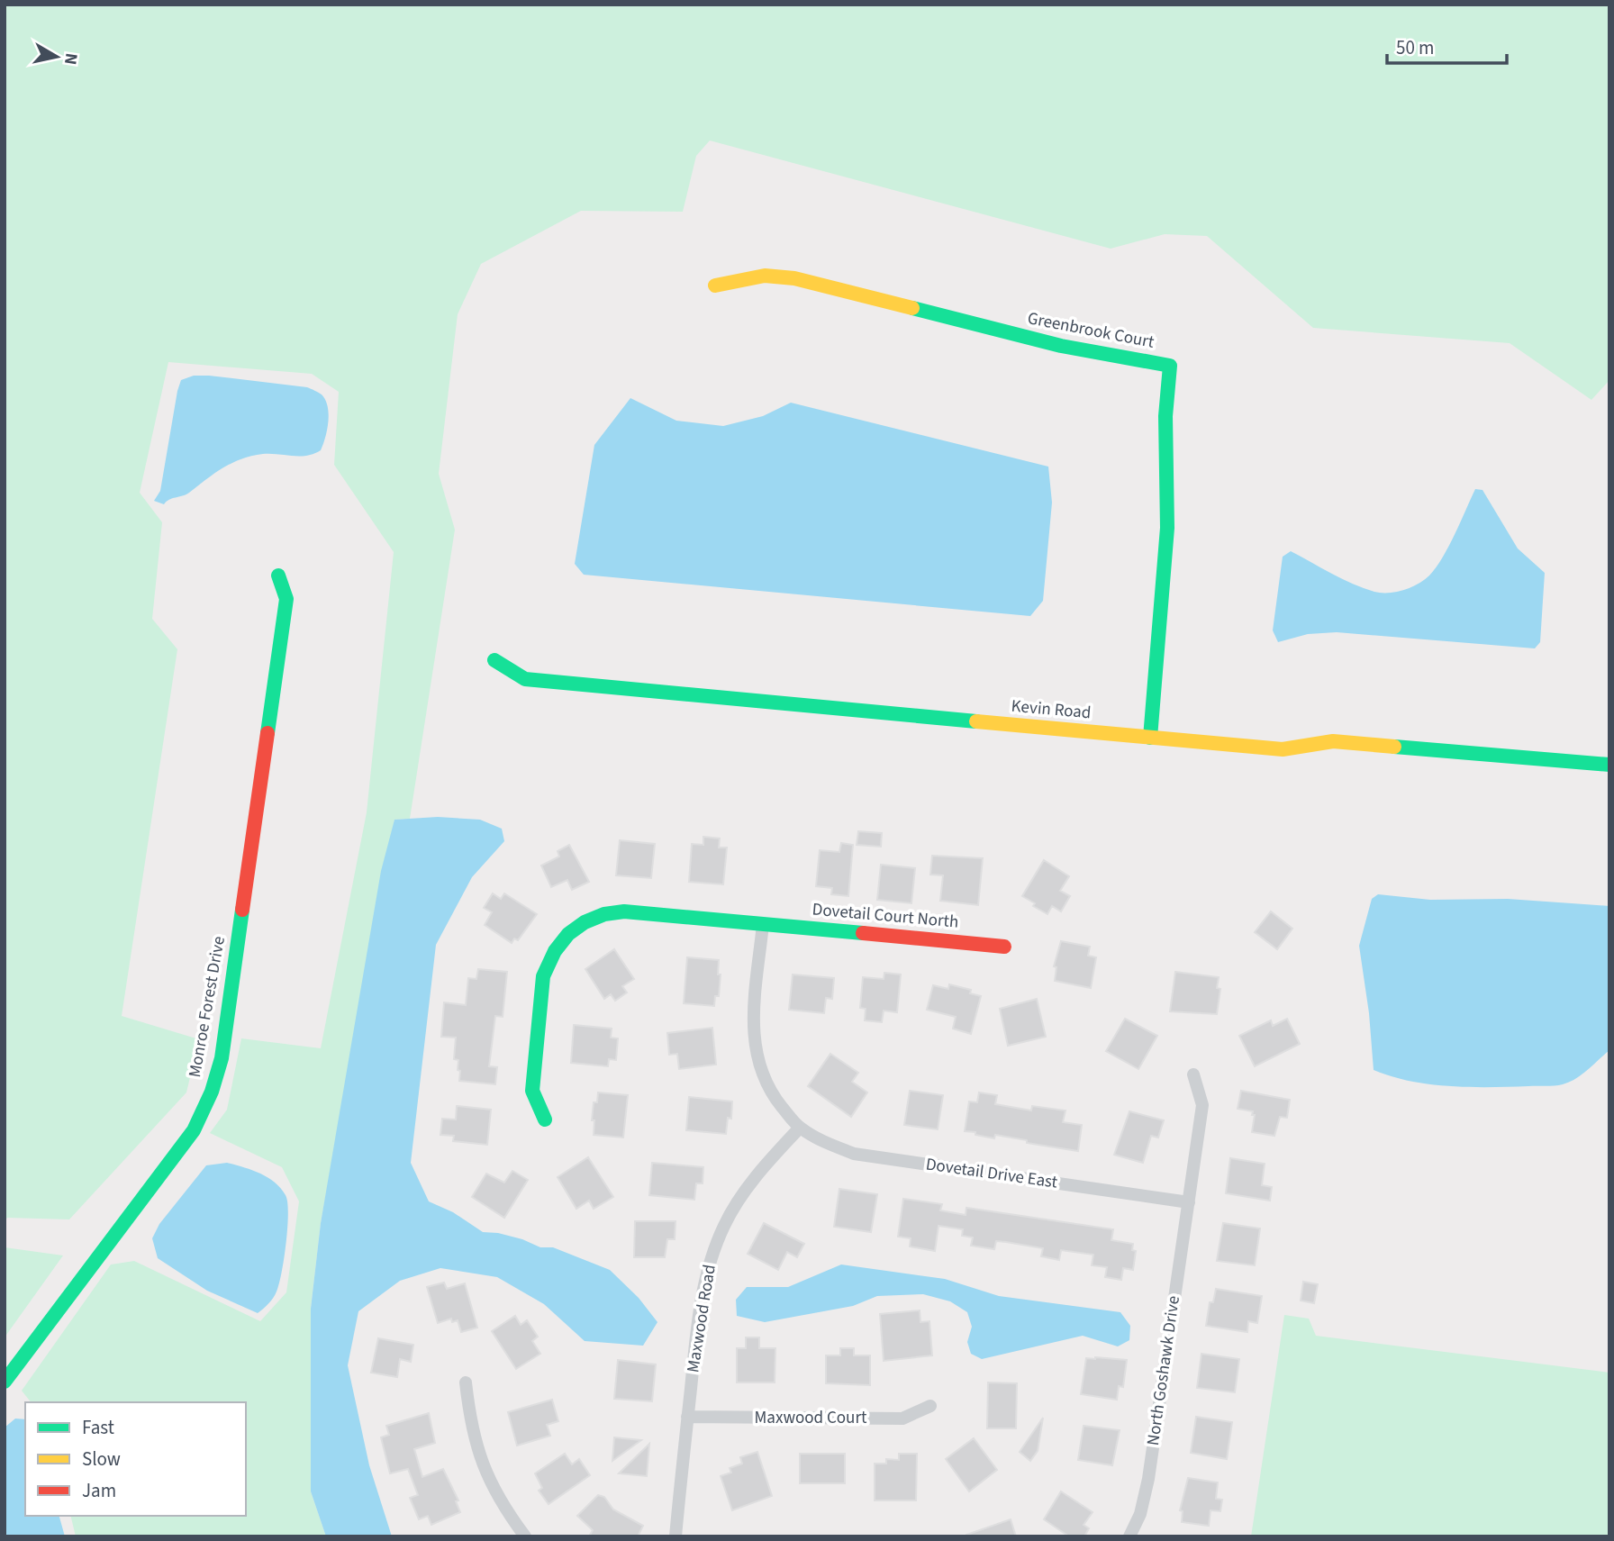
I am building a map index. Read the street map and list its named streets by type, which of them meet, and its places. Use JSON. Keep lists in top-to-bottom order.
{
  "streets": {
    "street": [
      "Greenbrook Court",
      "Kevin Road",
      "Dovetail Court North",
      "Monroe Forest Drive",
      "Dovetail Drive East",
      "Maxwood Road",
      "North Goshawk Drive",
      "Maxwood Court"
    ]
  },
  "crossings": [
    ["Greenbrook Court", "Kevin Road"],
    ["Dovetail Court North", "Dovetail Drive East"],
    ["Dovetail Drive East", "Maxwood Road"],
    ["Dovetail Drive East", "North Goshawk Drive"],
    ["Maxwood Road", "Maxwood Court"]
  ],
  "legend": ["Fast", "Slow", "Jam"],
  "scale_bar": "50 m",
  "north": "right"
}
